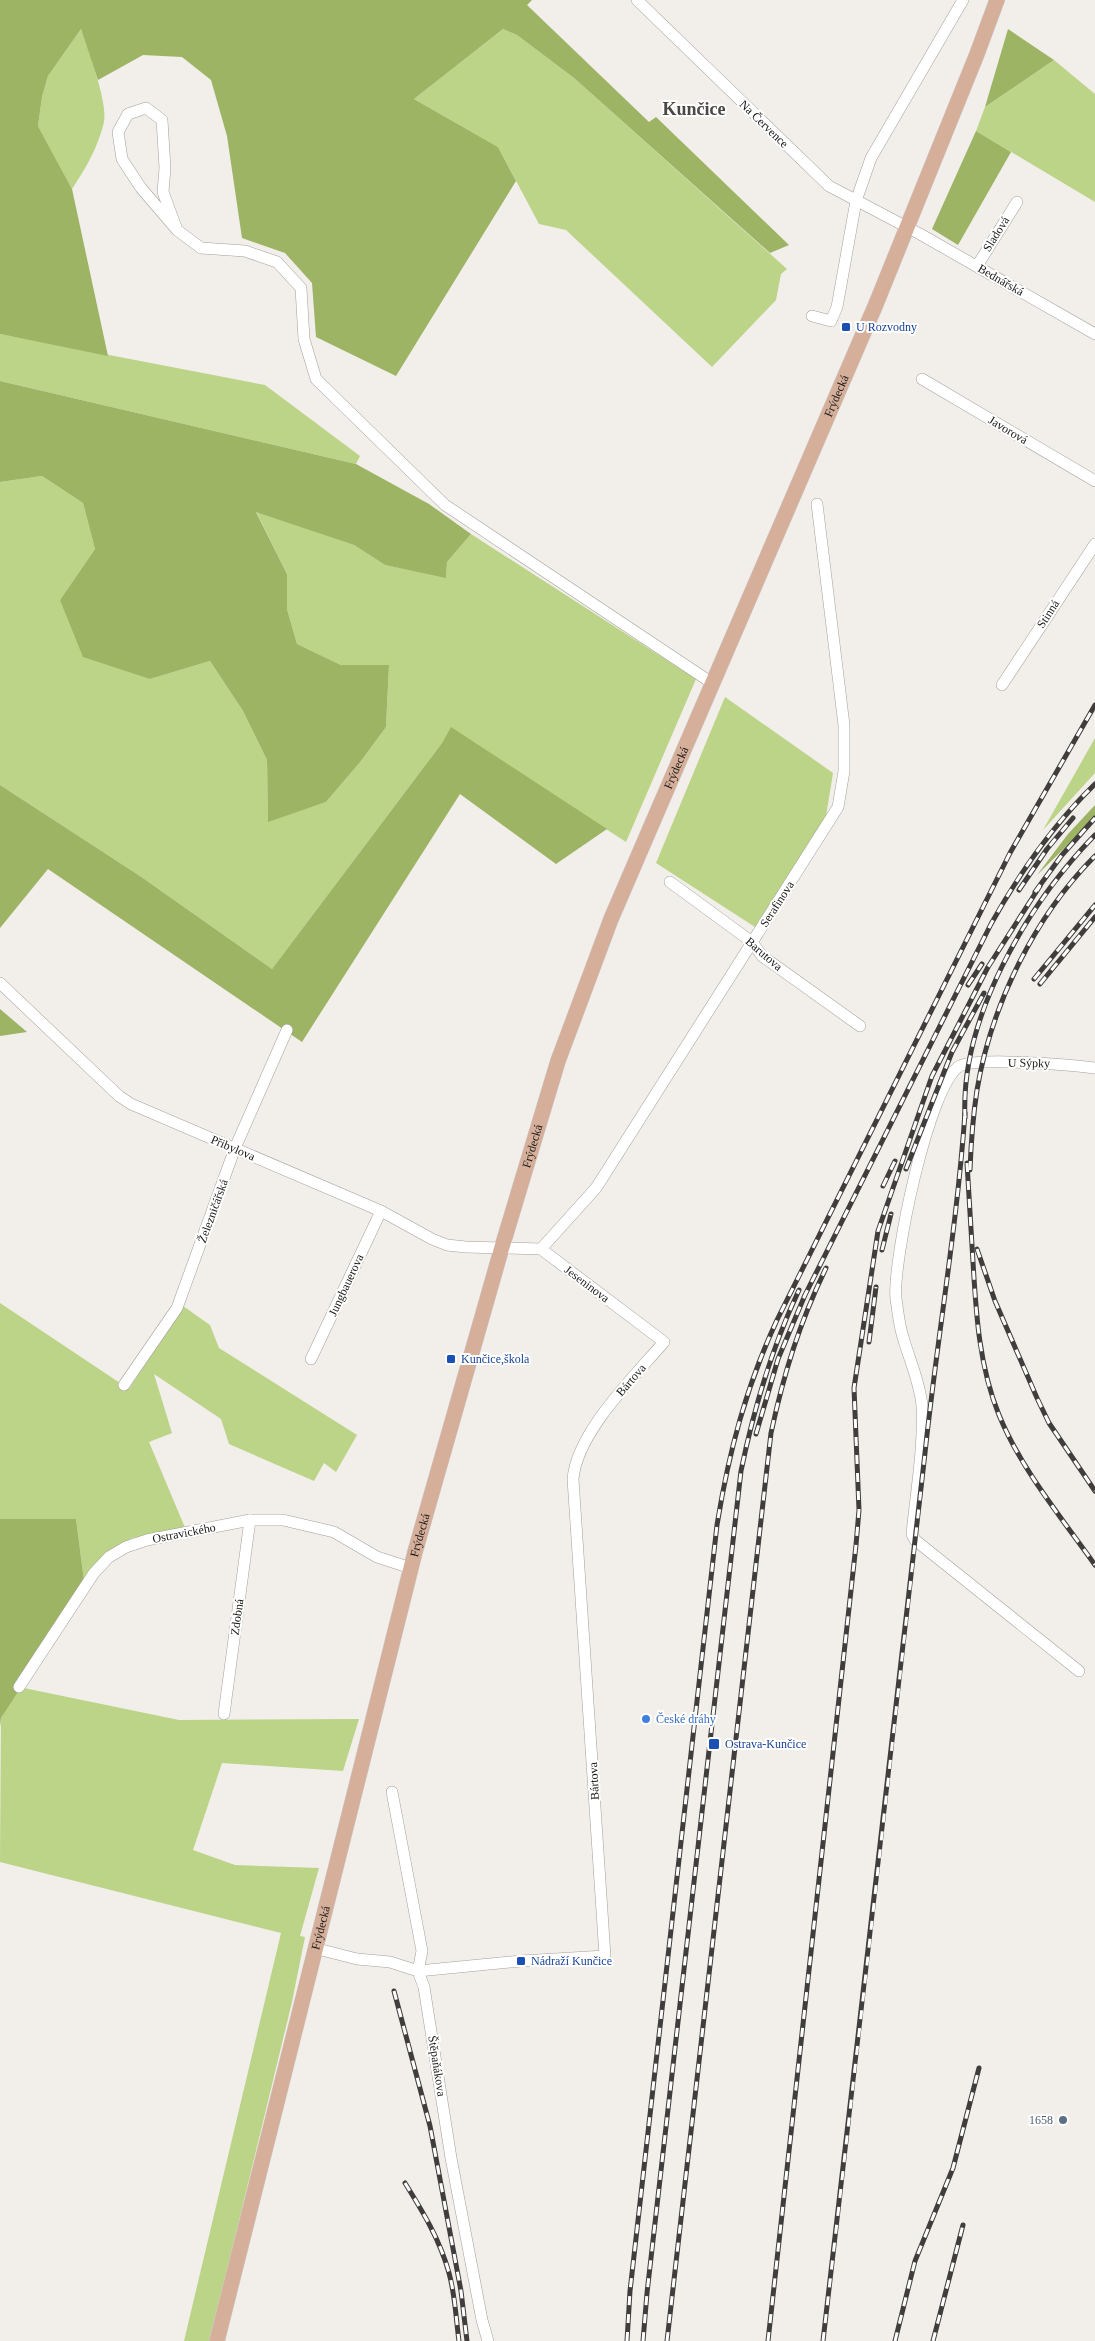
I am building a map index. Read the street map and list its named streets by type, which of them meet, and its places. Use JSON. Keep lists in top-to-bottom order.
{
  "streets": {
    "main road": ["Frýdecká"],
    "street": [
      "Na Července",
      "Sladová",
      "Bednářská",
      "Javorová",
      "Stinná",
      "Serafinova",
      "Barutova",
      "U Sýpky",
      "Přibylova",
      "Železničářská",
      "Jeseninova",
      "Jungbauerova",
      "Bártova",
      "Ostravického",
      "Zdobná",
      "Štěpaňákova"
    ]
  },
  "crossings": [
    ["Na Července", "Bednářská"],
    ["Na Července", "Frýdecká"],
    ["Sladová", "Bednářská"],
    ["Bednářská", "Frýdecká"],
    ["Frýdecká", "Přibylova"],
    ["Frýdecká", "Bártova"],
    ["Frýdecká", "Ostravického"],
    ["Serafinova", "Barutova"],
    ["Serafinova", "Jeseninova"],
    ["Přibylova", "Železničářská"],
    ["Přibylova", "Jungbauerova"],
    ["Jeseninova", "Bártova"],
    ["Bártova", "Štěpaňákova"],
    ["Ostravického", "Zdobná"]
  ],
  "districts": ["Kunčice"],
  "places": {
    "transit": [
      "U Rozvodny",
      "Kunčice,škola",
      "Ostrava-Kunčice",
      "Nádraží Kunčice"
    ],
    "other": ["České dráhy", "1658"]
  }
}
